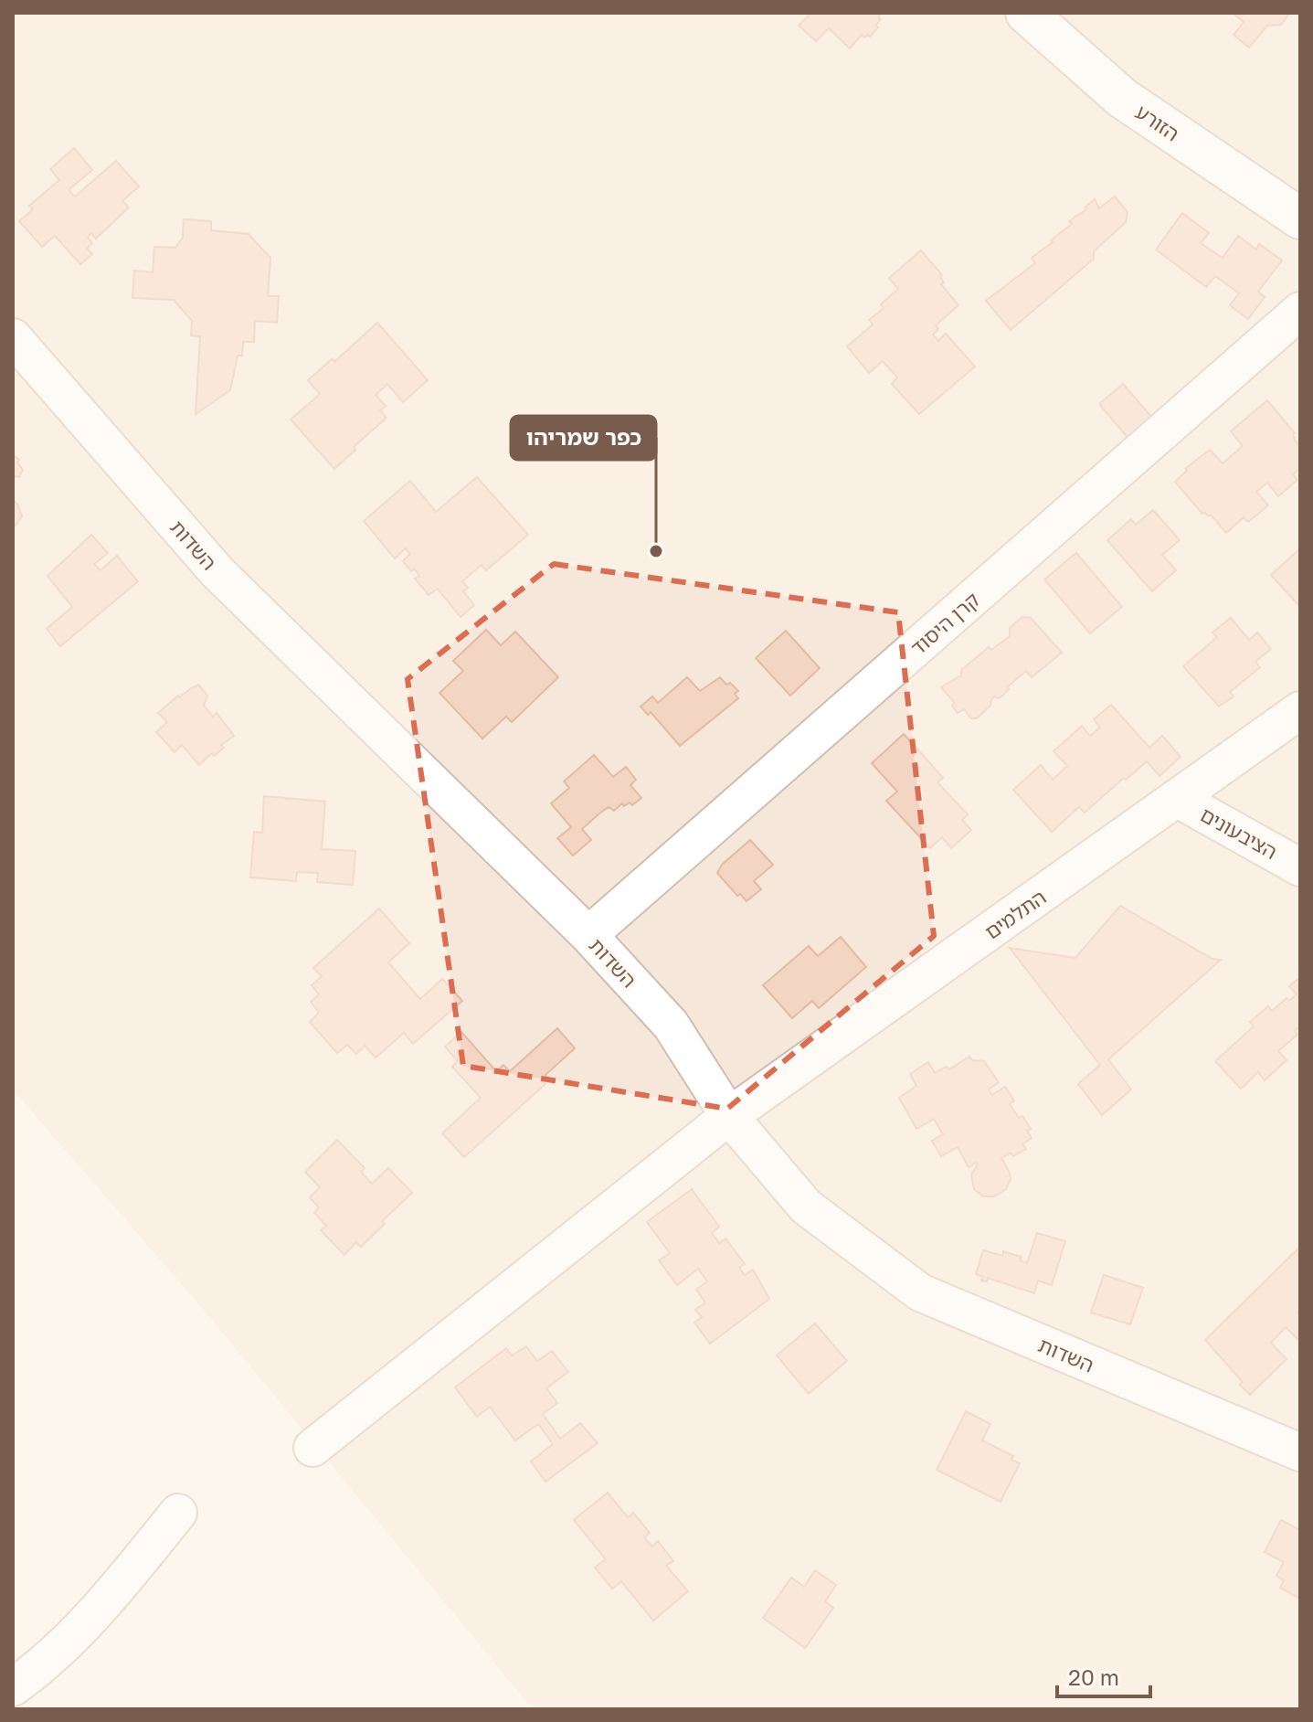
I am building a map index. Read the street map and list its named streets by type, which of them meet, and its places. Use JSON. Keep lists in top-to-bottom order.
{
  "streets": {
    "street": [
      "הזורע",
      "השדות",
      "קרן היסוד",
      "הציבעונים",
      "התלמים"
    ]
  },
  "crossings": [
    ["השדות", "קרן היסוד"],
    ["השדות", "התלמים"],
    ["הציבעונים", "התלמים"]
  ],
  "places": ["כפר שמריהו"],
  "scale_bar": "20 m"
}
